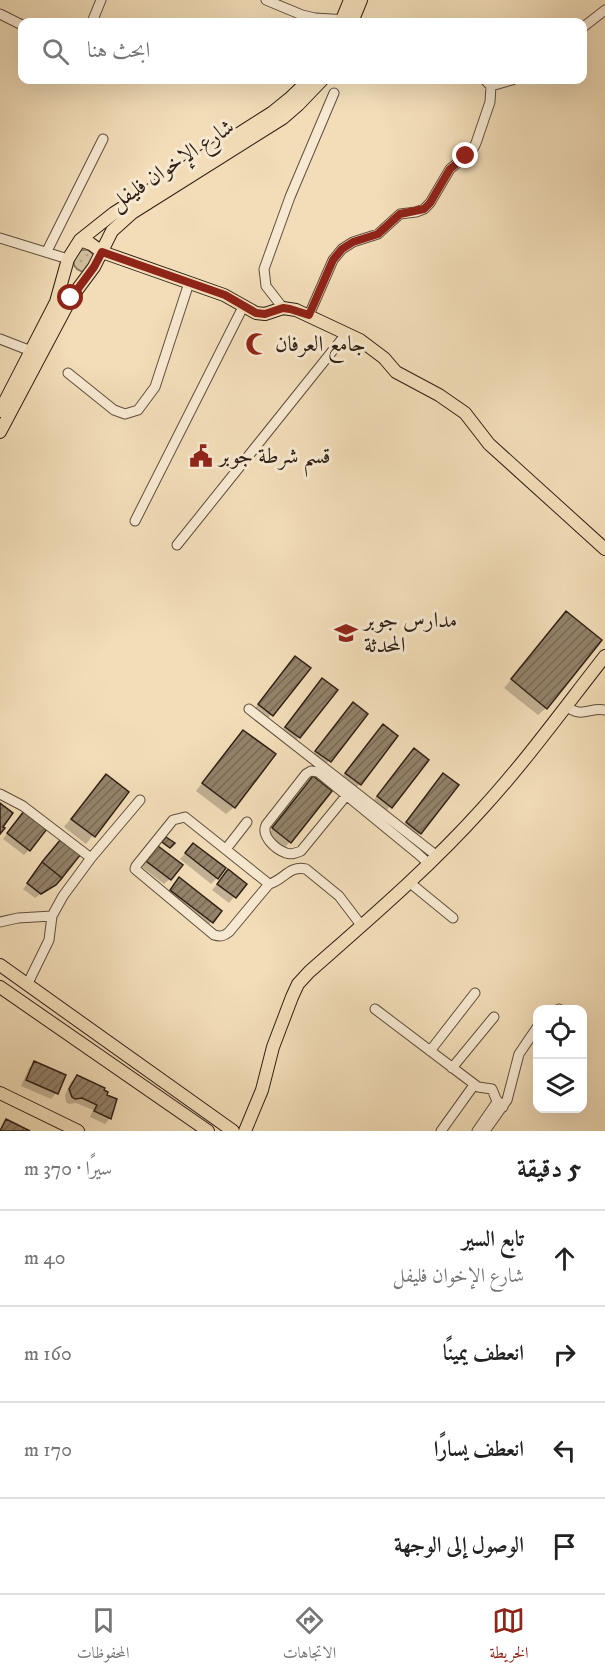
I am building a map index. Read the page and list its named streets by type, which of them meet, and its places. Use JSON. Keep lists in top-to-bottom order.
{
  "streets": {
    "main road": ["شارع الإخوان فليفل"]
  },
  "places": {
    "mosque": ["جامع العرفان"],
    "public building": ["قسم شرطة جوبر"],
    "school or university": ["مدارس جوبر المحدثة"]
  },
  "page": {
    "search": "ابحث هنا",
    "heading": ["5 دقيقة", "سيرًا · 370 m"],
    "list": [
      ["تابع السير", "شارع الإخوان فليفل", "40 m"],
      ["انعطف يمينًا", "160 m"],
      ["انعطف يسارًا", "170 m"],
      "الوصول إلى الوجهة"
    ],
    "nav": ["الخريطة", "الاتجاهات", "المحفوظات"]
  }
}
